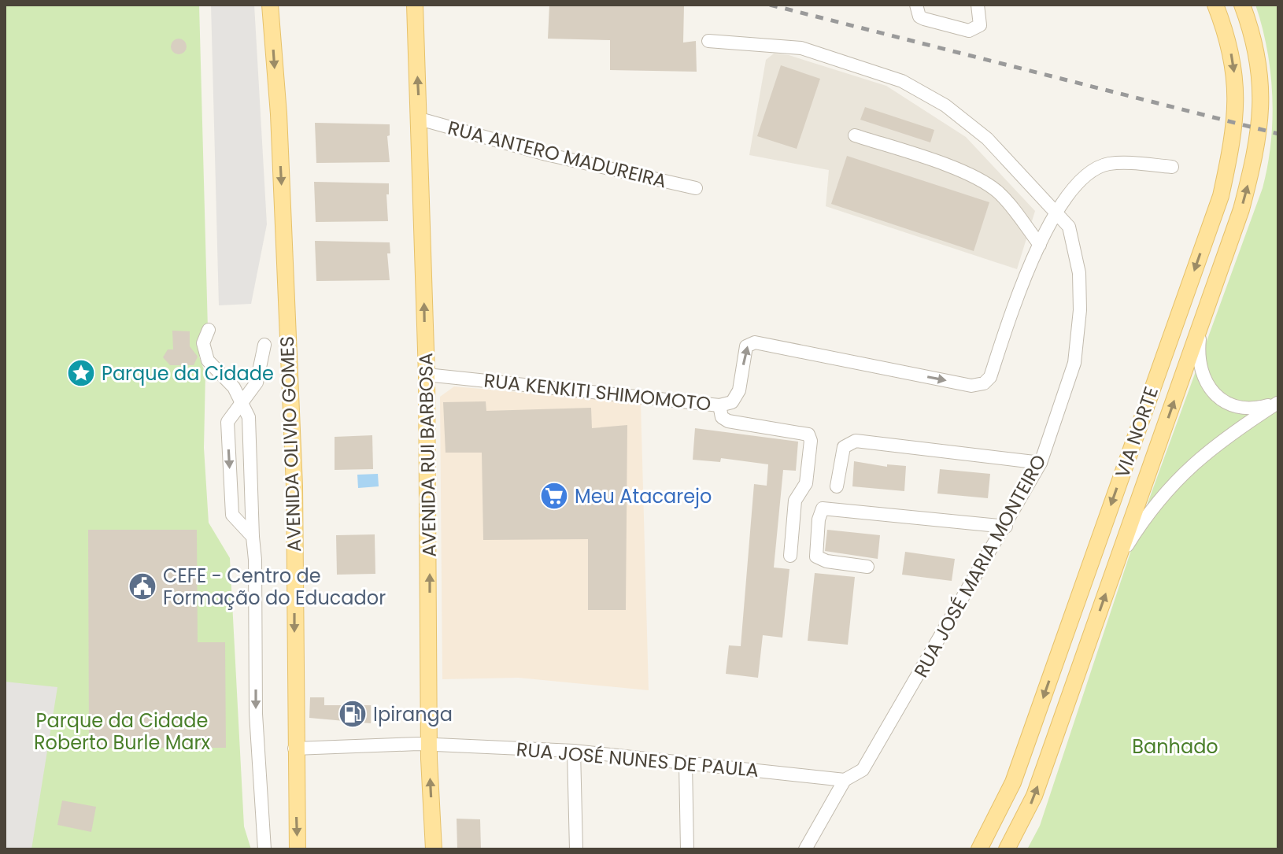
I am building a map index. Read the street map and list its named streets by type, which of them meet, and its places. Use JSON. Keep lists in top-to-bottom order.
{
  "streets": {
    "main road": ["VIA NORTE", "AVENIDA OLIVIO GOMES", "AVENIDA RUI BARBOSA"],
    "street": [
      "RUA ANTERO MADUREIRA",
      "RUA KENKITI SHIMOMOTO",
      "RUA JOSÉ MARIA MONTEIRO",
      "RUA JOSÉ NUNES DE PAULA"
    ]
  },
  "crossings": [
    ["RUA ANTERO MADUREIRA", "AVENIDA RUI BARBOSA"],
    ["RUA KENKITI SHIMOMOTO", "AVENIDA RUI BARBOSA"],
    ["RUA KENKITI SHIMOMOTO", "RUA JOSÉ MARIA MONTEIRO"],
    ["AVENIDA OLIVIO GOMES", "RUA JOSÉ NUNES DE PAULA"],
    ["AVENIDA RUI BARBOSA", "RUA JOSÉ NUNES DE PAULA"],
    ["RUA JOSÉ MARIA MONTEIRO", "RUA JOSÉ NUNES DE PAULA"]
  ],
  "one_way": ["AVENIDA OLIVIO GOMES", "AVENIDA RUI BARBOSA"],
  "parks": ["Parque da Cidade Roberto Burle Marx", "Banhado"],
  "places": {
    "place": ["Parque da Cidade"],
    "supermarket": ["Meu Atacarejo"],
    "public building": ["CEFE - Centro de Formação do Educador"],
    "fuel station": ["Ipiranga"]
  }
}
